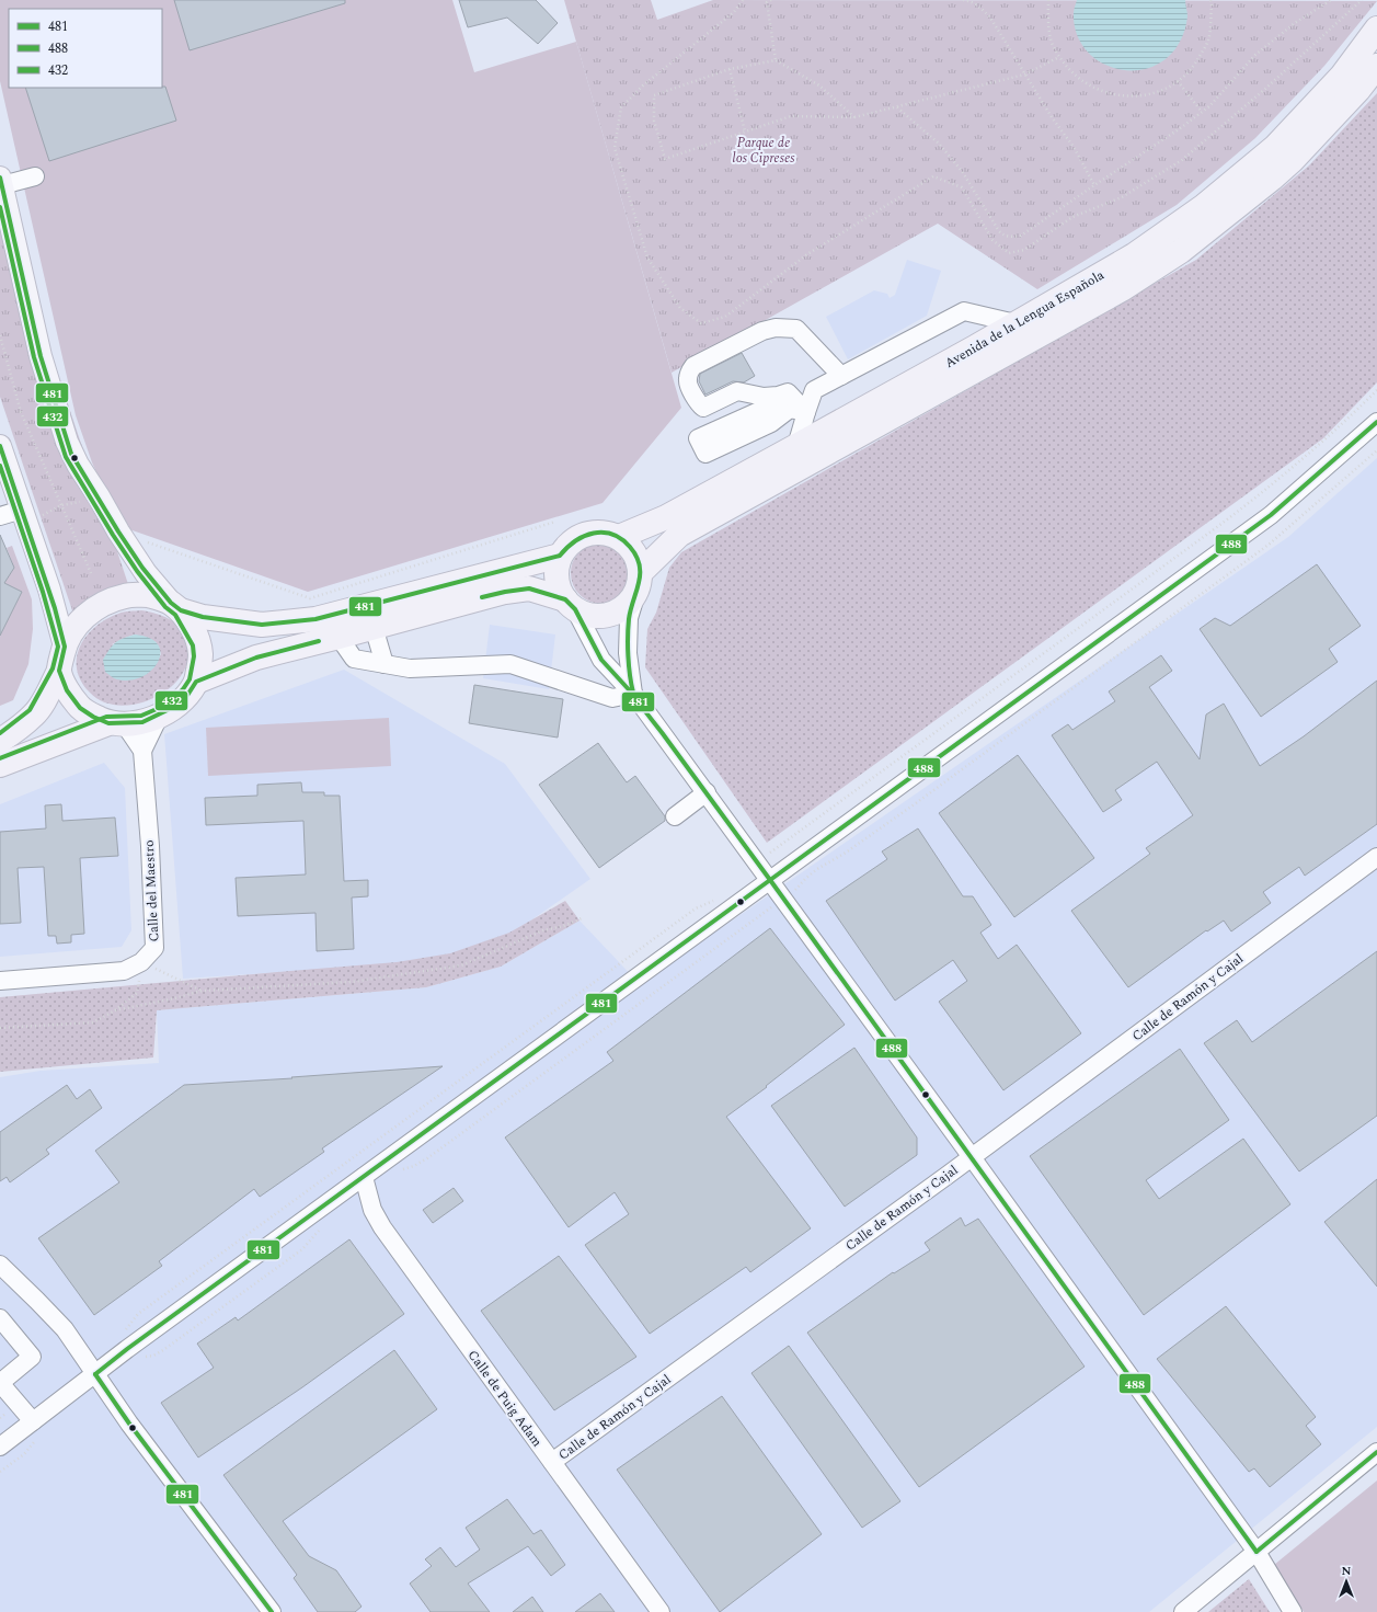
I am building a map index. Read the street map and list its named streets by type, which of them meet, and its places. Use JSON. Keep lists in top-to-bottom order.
{
  "streets": {
    "highway": ["Avenida de la Lengua Española"],
    "street": ["Calle del Maestro", "Calle de Ramón y Cajal", "Calle de Puig Adam"]
  },
  "crossings": [
    ["Calle de Ramón y Cajal", "Calle de Puig Adam"]
  ],
  "parks": ["Parque de los Cipreses"],
  "lines": ["transit line 481", "transit line 432", "transit line 488"],
  "legend": ["481", "488", "432"],
  "north": "top"
}
